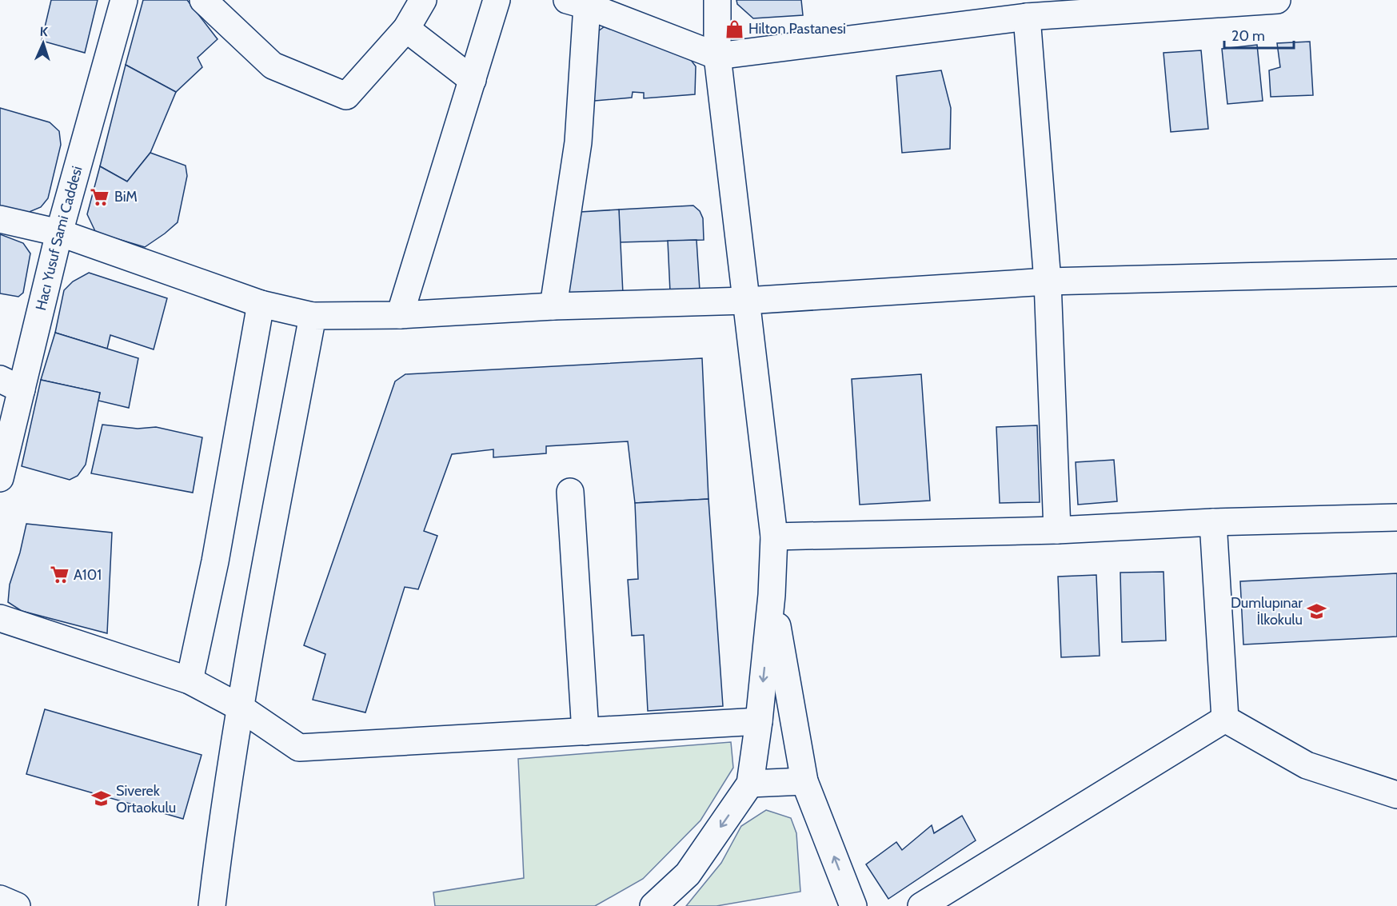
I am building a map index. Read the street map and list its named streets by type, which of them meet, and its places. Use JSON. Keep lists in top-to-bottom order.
{
  "streets": {
    "street": ["Hacı Yusuf Sami Caddesi"]
  },
  "places": {
    "shop": ["Hilton Pastanesi"],
    "supermarket": ["BiM", "A101"],
    "school or university": ["Dumlupınar İlkokulu", "Siverek Ortaokulu"]
  },
  "scale_bar": "20 m",
  "north": "top"
}
